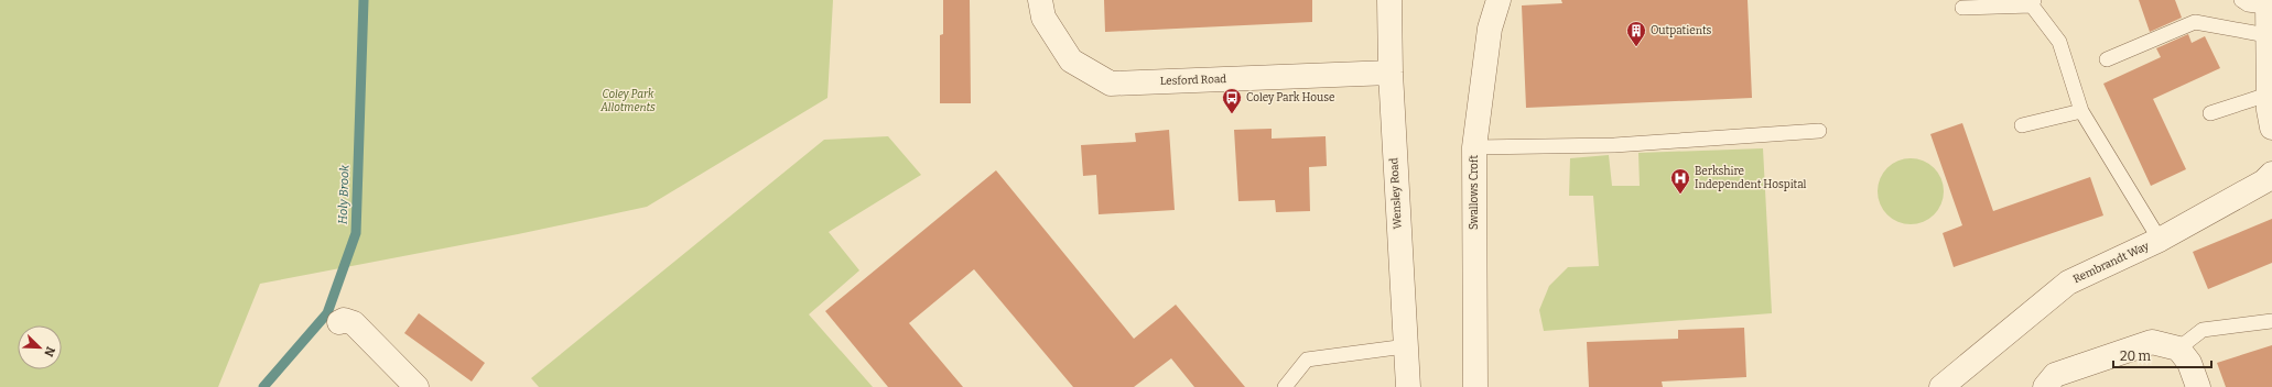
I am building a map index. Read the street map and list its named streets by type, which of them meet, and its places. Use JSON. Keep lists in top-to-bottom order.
{
  "streets": {
    "street": [
      "Lesford Road",
      "Swallows Croft",
      "Wensley Road",
      "Rembrandt Way"
    ]
  },
  "crossings": [
    ["Lesford Road", "Wensley Road"]
  ],
  "water": ["Holy Brook"],
  "parks": ["Coley Park Allotments"],
  "places": {
    "building": ["Outpatients"],
    "bus stop": ["Coley Park House"],
    "hospital": ["Berkshire Independent Hospital"]
  },
  "scale_bar": "20 m",
  "north": "bottom right"
}
